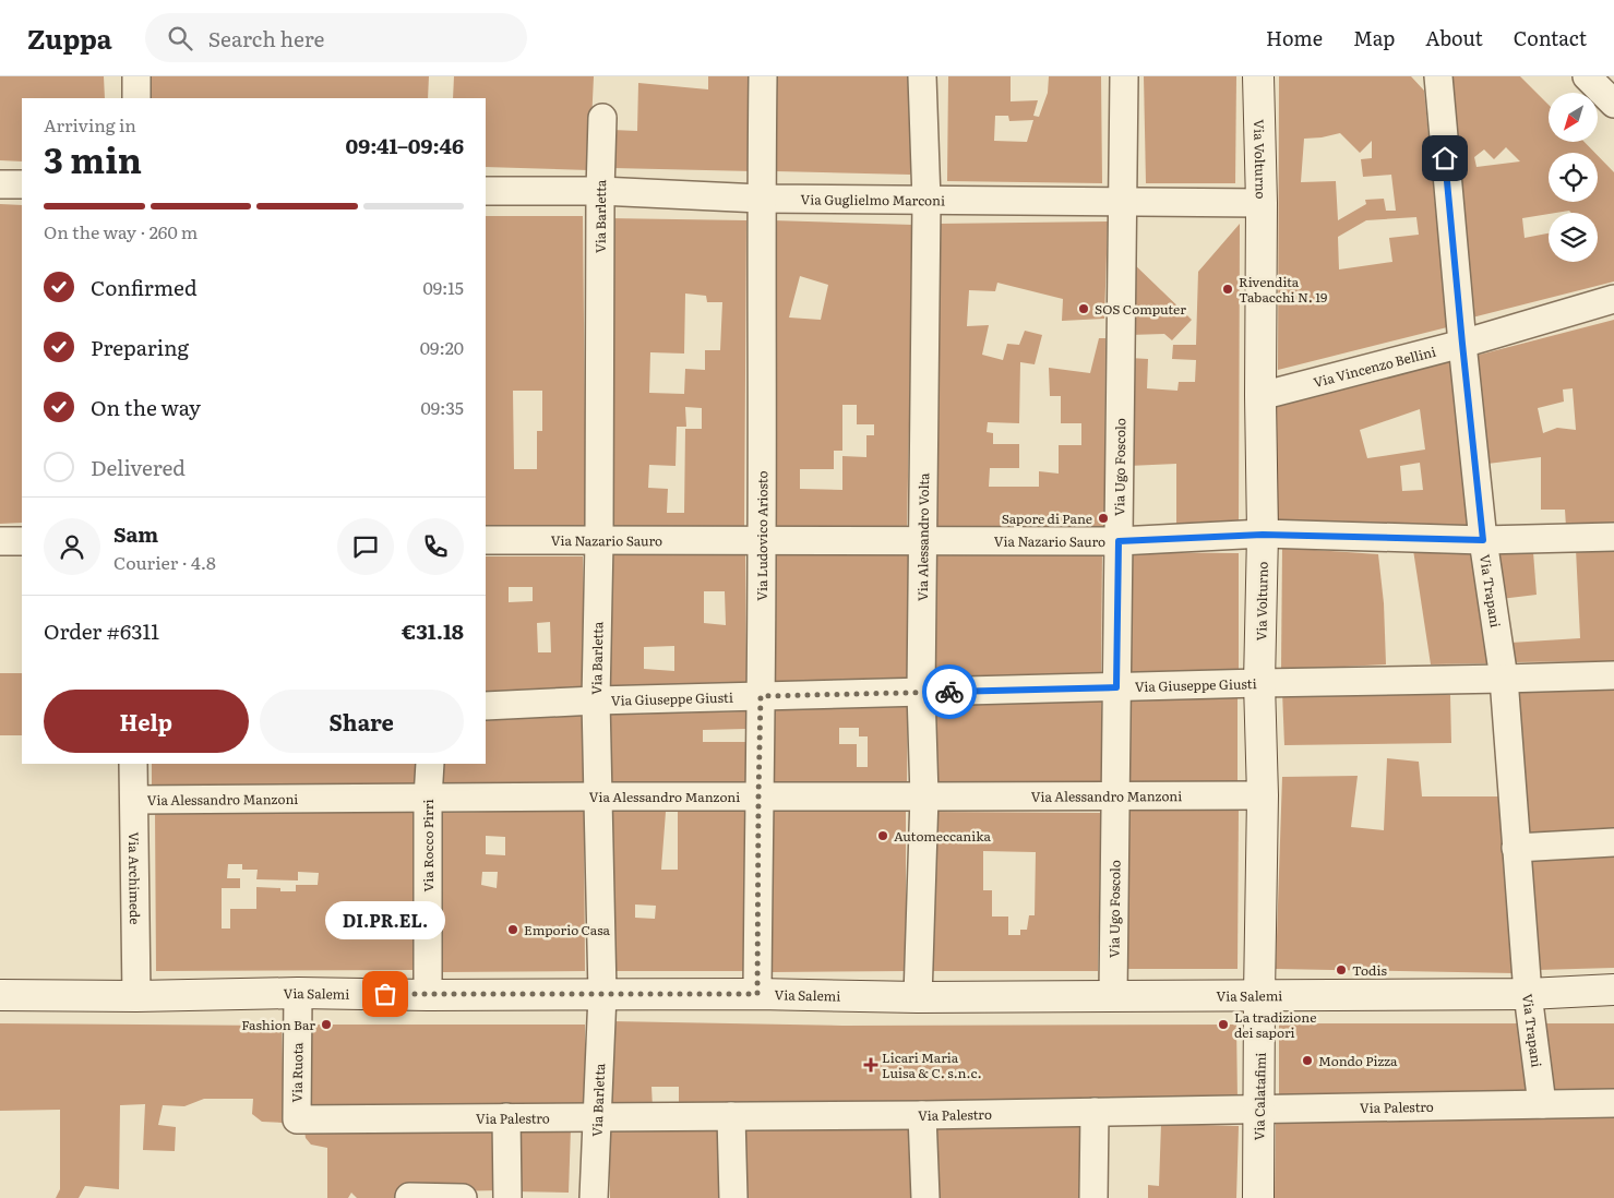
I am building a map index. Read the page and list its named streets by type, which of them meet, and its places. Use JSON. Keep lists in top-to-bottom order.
{
  "streets": {
    "main road": ["Via Volturno", "Via Salemi", "Via Calatafimi"],
    "street": [
      "Via Guglielmo Marconi",
      "Via Barletta",
      "Via Vincenzo Bellini",
      "Via Ugo Foscolo",
      "Via Ludovico Ariosto",
      "Via Alessandro Volta",
      "Via Nazario Sauro",
      "Via Trapani",
      "Via Giuseppe Giusti",
      "Via Alessandro Manzoni",
      "Via Rocco Pirri",
      "Via Archimede",
      "Via Ruota",
      "Via Palestro"
    ]
  },
  "crossings": [
    ["Via Volturno", "Via Guglielmo Marconi"],
    ["Via Volturno", "Via Vincenzo Bellini"],
    ["Via Volturno", "Via Nazario Sauro"],
    ["Via Volturno", "Via Giuseppe Giusti"],
    ["Via Volturno", "Via Alessandro Manzoni"],
    ["Via Volturno", "Via Salemi"],
    ["Via Volturno", "Via Calatafimi"],
    ["Via Guglielmo Marconi", "Via Barletta"],
    ["Via Guglielmo Marconi", "Via Ugo Foscolo"],
    ["Via Guglielmo Marconi", "Via Ludovico Ariosto"],
    ["Via Guglielmo Marconi", "Via Alessandro Volta"],
    ["Via Barletta", "Via Nazario Sauro"],
    ["Via Barletta", "Via Giuseppe Giusti"],
    ["Via Barletta", "Via Alessandro Manzoni"],
    ["Via Barletta", "Via Salemi"],
    ["Via Barletta", "Via Palestro"],
    ["Via Vincenzo Bellini", "Via Trapani"],
    ["Via Ugo Foscolo", "Via Nazario Sauro"],
    ["Via Ugo Foscolo", "Via Giuseppe Giusti"],
    ["Via Ugo Foscolo", "Via Alessandro Manzoni"],
    ["Via Ugo Foscolo", "Via Salemi"],
    ["Via Ludovico Ariosto", "Via Nazario Sauro"],
    ["Via Ludovico Ariosto", "Via Giuseppe Giusti"],
    ["Via Ludovico Ariosto", "Via Alessandro Manzoni"],
    ["Via Ludovico Ariosto", "Via Salemi"],
    ["Via Alessandro Volta", "Via Nazario Sauro"],
    ["Via Alessandro Volta", "Via Giuseppe Giusti"],
    ["Via Alessandro Volta", "Via Alessandro Manzoni"],
    ["Via Alessandro Volta", "Via Salemi"],
    ["Via Nazario Sauro", "Via Trapani"],
    ["Via Trapani", "Via Giuseppe Giusti"],
    ["Via Trapani", "Via Salemi"],
    ["Via Trapani", "Via Palestro"],
    ["Via Alessandro Manzoni", "Via Rocco Pirri"],
    ["Via Alessandro Manzoni", "Via Archimede"],
    ["Via Rocco Pirri", "Via Salemi"],
    ["Via Archimede", "Via Salemi"],
    ["Via Salemi", "Via Ruota"],
    ["Via Salemi", "Via Calatafimi"],
    ["Via Ruota", "Via Palestro"],
    ["Via Calatafimi", "Via Palestro"]
  ],
  "places": {
    "other": [
      "Rivendita Tabacchi N. 19",
      "SOS Computer",
      "Sapore di Pane",
      "Automeccanika",
      "Emporio Casa",
      "Todis",
      "DI.PR.EL.",
      "Fashion Bar",
      "La tradizione dei sapori",
      "Mondo Pizza"
    ],
    "health": ["Licari Maria Luisa & C. s.n.c."]
  },
  "north": "bottom left",
  "page": {
    "header": "Zuppa",
    "search": "Search here",
    "nav": [
      "Home",
      "Map",
      "About",
      "Contact"
    ],
    "heading": ["3 min", "Arriving in", "09:41–09:46"],
    "panel": [
      "Sam",
      "Courier · 4.8",
      "Order #6311",
      "€31.18"
    ],
    "bar": "On the way · 260 m",
    "list": [
      ["Confirmed", "09:15"],
      ["Preparing", "09:20"],
      ["On the way", "09:35"],
      "Delivered"
    ],
    "buttons": ["Help", "Share"],
    "bubble": "DI.PR.EL."
  }
}
